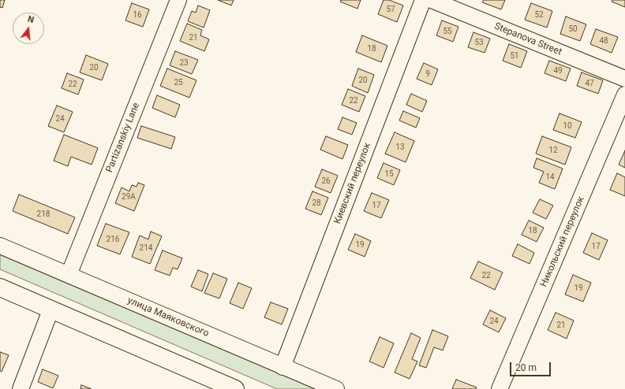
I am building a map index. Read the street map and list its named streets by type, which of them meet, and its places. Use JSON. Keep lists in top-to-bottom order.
{
  "streets": {
    "street": [
      "Stepanova Street",
      "Partizanskiy Lane",
      "Киевский переулок",
      "Никольский переулок",
      "улица Маяковского"
    ]
  },
  "crossings": [
    ["Partizanskiy Lane", "улица Маяковского"],
    ["Киевский переулок", "улица Маяковского"]
  ],
  "house_numbers": [
    "57",
    "16",
    "52",
    "50",
    "55",
    "21",
    "48",
    "53",
    "18",
    "51",
    "23",
    "20",
    "49",
    "9",
    "20",
    "25",
    "47",
    "22",
    "22",
    "24",
    "10",
    "13",
    "12",
    "15",
    "14",
    "26",
    "29А",
    "28",
    "17",
    "218",
    "18",
    "216",
    "19",
    "17",
    "214",
    "22",
    "19",
    "24",
    "21"
  ],
  "scale_bar": "20 m",
  "north": "top"
}
